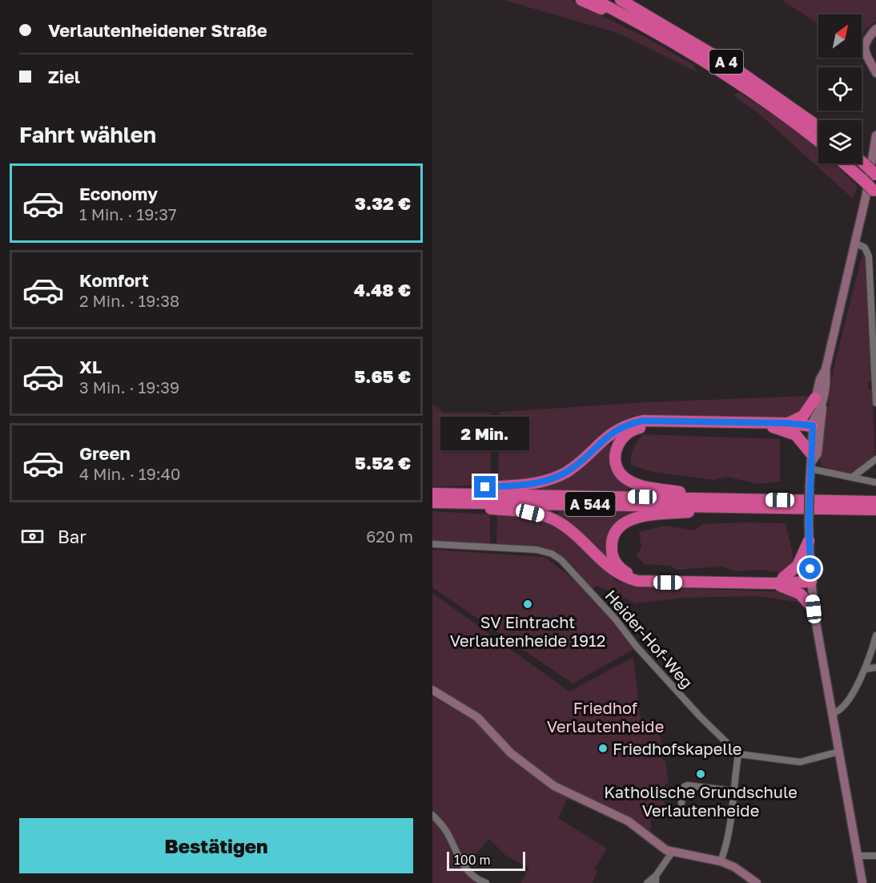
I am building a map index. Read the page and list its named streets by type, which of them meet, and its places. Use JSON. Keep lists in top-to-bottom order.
{
  "streets": {
    "highway": ["A 4", "A 544"],
    "street": ["Heider-Hof-Weg"]
  },
  "parks": ["Friedhof Verlautenheide"],
  "places": ["SV Eintracht Verlautenheide 1912", "Friedhofskapelle", "Katholische Grundschule Verlautenheide"],
  "scale_bar": "100 m",
  "north": "top right",
  "page": {
    "banner": ["Verlautenheidener Straße", "Ziel"],
    "heading": "Fahrt wählen",
    "list": [
      {
        "name": "Economy",
        "note": "1 Min. · 19:37",
        "value": "3.32 €"
      },
      {
        "name": "Komfort",
        "note": "2 Min. · 19:38",
        "value": "4.48 €"
      },
      {
        "name": "XL",
        "note": "3 Min. · 19:39",
        "value": "5.65 €"
      },
      {
        "name": "Green",
        "note": "4 Min. · 19:40",
        "value": "5.52 €"
      }
    ],
    "bubble": "2 Min.",
    "pay": ["Bar", "620 m"],
    "buttons": "Bestätigen",
    "scale": "100 m"
  }
}
